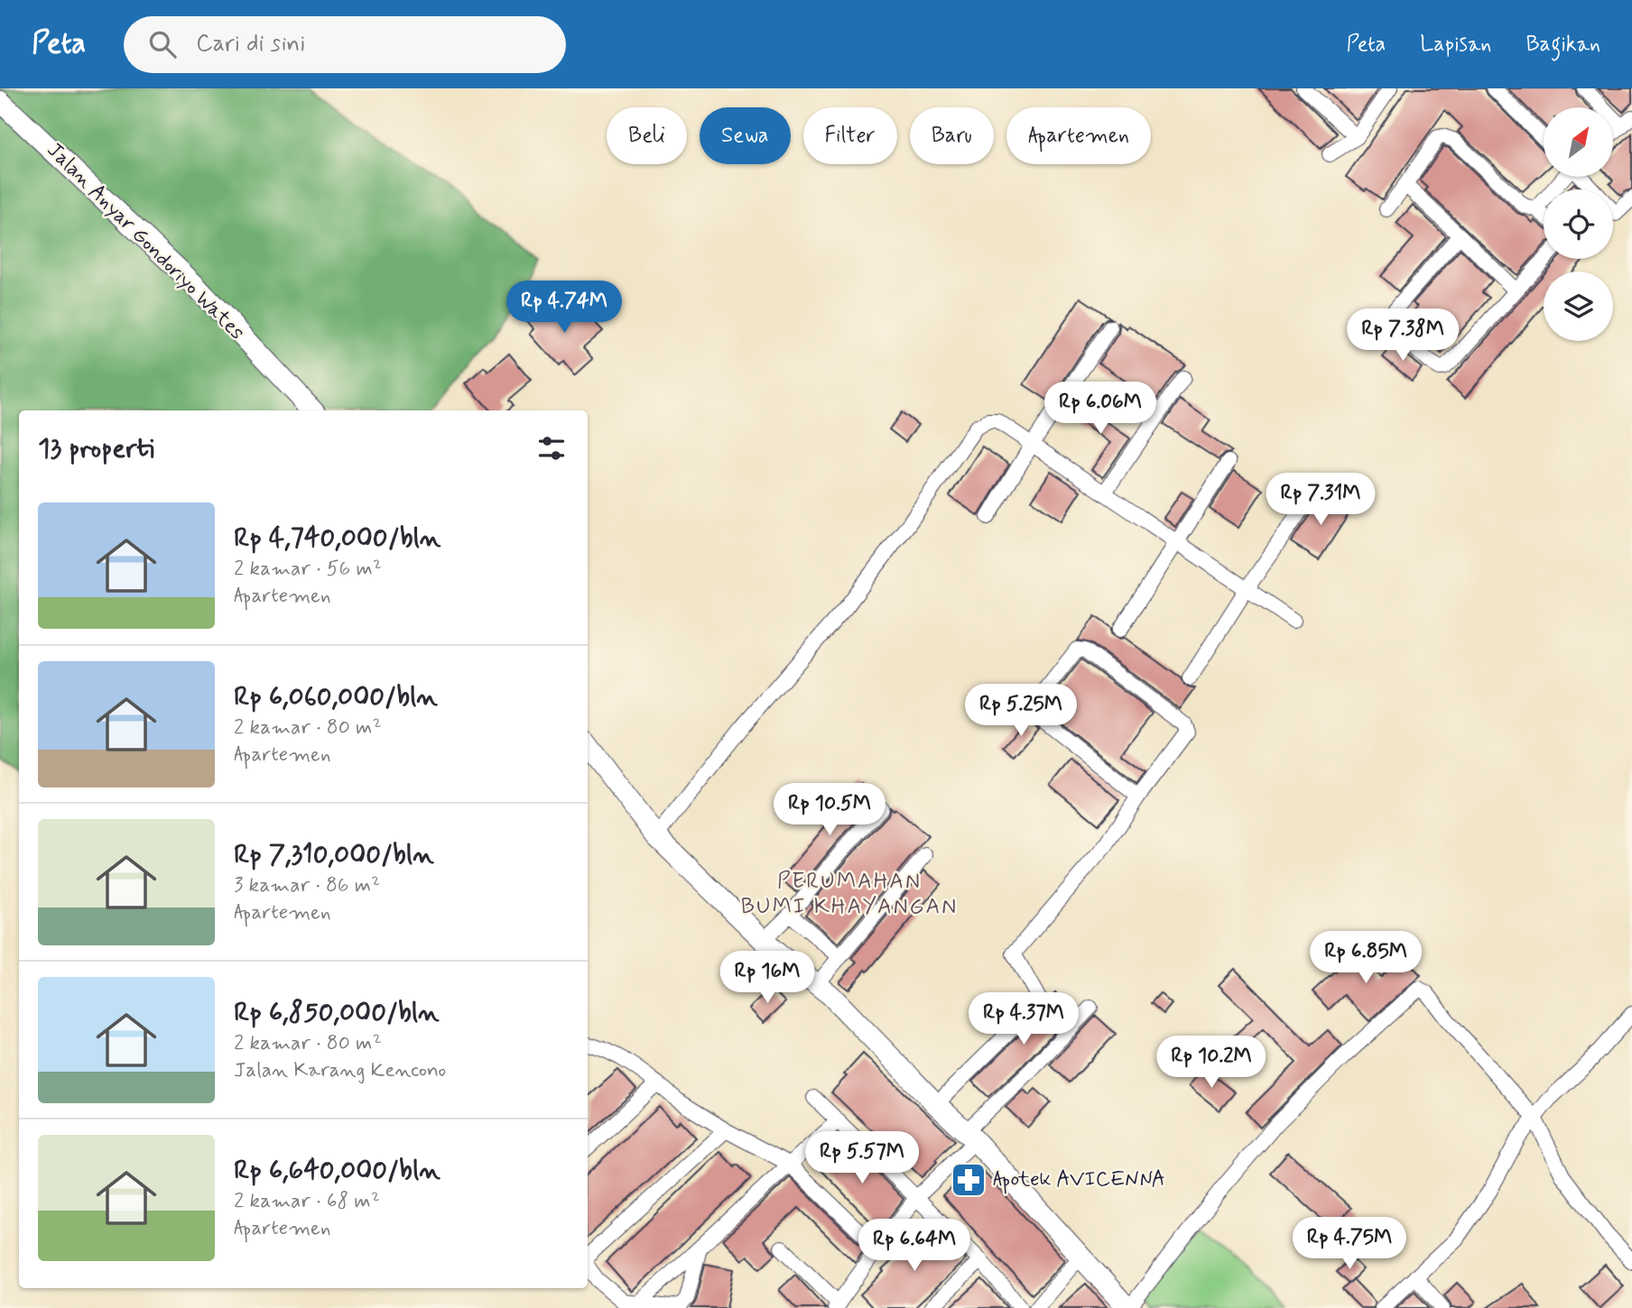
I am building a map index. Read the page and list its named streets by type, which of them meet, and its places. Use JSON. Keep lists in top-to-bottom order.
{
  "streets": {
    "street": ["Jalan Anyar Gondoriyo Wates"]
  },
  "districts": ["PERUMAHAN BUMI KHAYANGAN"],
  "places": {
    "pharmacy": ["Apotek AVICENNA"]
  },
  "north": "top right",
  "page": {
    "header": "Peta",
    "search": "Cari di sini",
    "nav": ["Peta", "Lapisan", "Bagikan"],
    "chip": [
      "Beli",
      "Sewa",
      "Filter",
      "Baru",
      "Apartemen"
    ],
    "price": [
      "Rp 4.74M",
      "Rp 7.38M",
      "Rp 6.06M",
      "Rp 7.31M",
      "Rp 5.25M",
      "Rp 10.5M",
      "Rp 6.85M",
      "Rp 16M",
      "Rp 4.37M",
      "Rp 10.2M",
      "Rp 5.57M",
      "Rp 4.75M",
      "Rp 6.64M"
    ],
    "heading": "13 properti",
    "list": [
      {
        "name": "Rp 4,740,000/bln",
        "note": "2 kamar · 56 m² · Apartemen"
      },
      {
        "name": "Rp 6,060,000/bln",
        "note": "2 kamar · 80 m² · Apartemen"
      },
      {
        "name": "Rp 7,310,000/bln",
        "note": "3 kamar · 86 m² · Apartemen"
      },
      {
        "name": "Rp 6,850,000/bln",
        "note": "2 kamar · 80 m² · Jalan Karang Kencono"
      },
      {
        "name": "Rp 6,640,000/bln",
        "note": "2 kamar · 68 m² · Apartemen"
      }
    ]
  }
}
